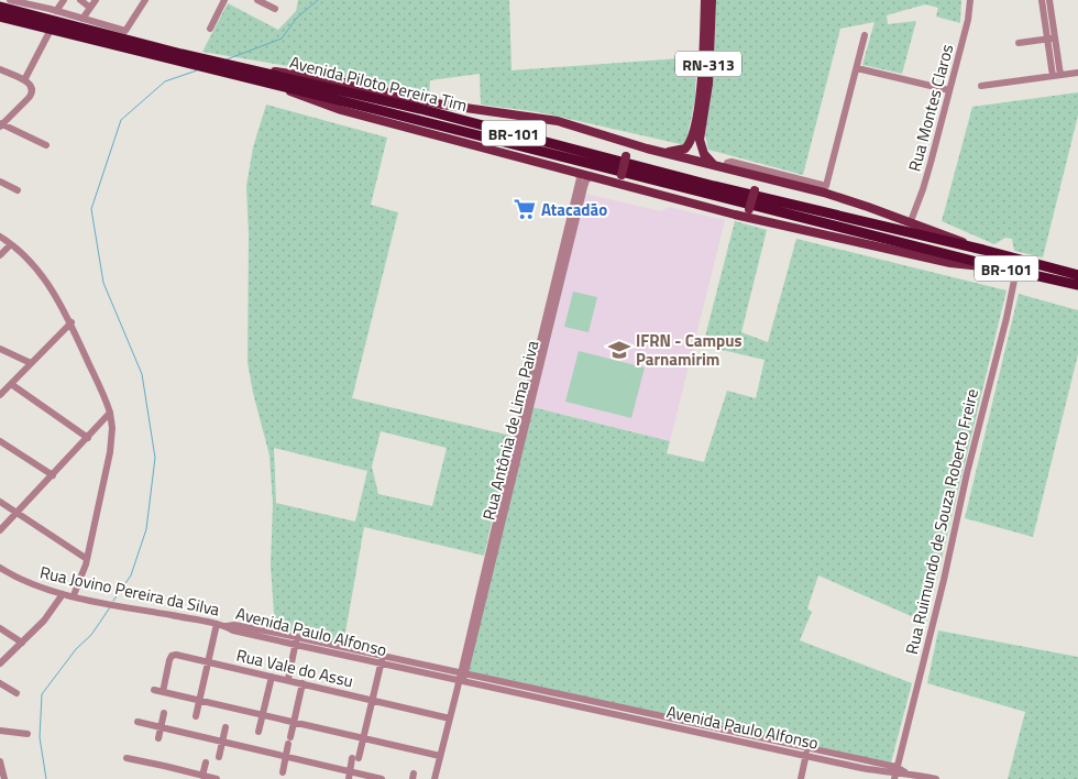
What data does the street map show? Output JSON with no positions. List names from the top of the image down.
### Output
{
  "streets": {
    "highway": ["Avenida Piloto Pereira Tim", "BR-101"],
    "main road": ["RN-313"],
    "street": [
      "Rua Montes Claros",
      "Rua Antônia de Lima Paiva",
      "Rua Ruimundo de Souza Roberto Freire",
      "Rua Jovino Pereira da Silva",
      "Avenida Paulo Alfonso",
      "Rua Vale do Assu"
    ]
  },
  "crossings": [
    ["Avenida Piloto Pereira Tim", "BR-101"],
    ["BR-101", "Rua Ruimundo de Souza Roberto Freire"],
    ["Rua Antônia de Lima Paiva", "Avenida Paulo Alfonso"],
    ["Rua Antônia de Lima Paiva", "Rua Vale do Assu"],
    ["Rua Ruimundo de Souza Roberto Freire", "Avenida Paulo Alfonso"],
    ["Rua Jovino Pereira da Silva", "Avenida Paulo Alfonso"]
  ],
  "places": {
    "supermarket": ["Atacadão"],
    "school or university": ["IFRN - Campus Parnamirim"]
  }
}
